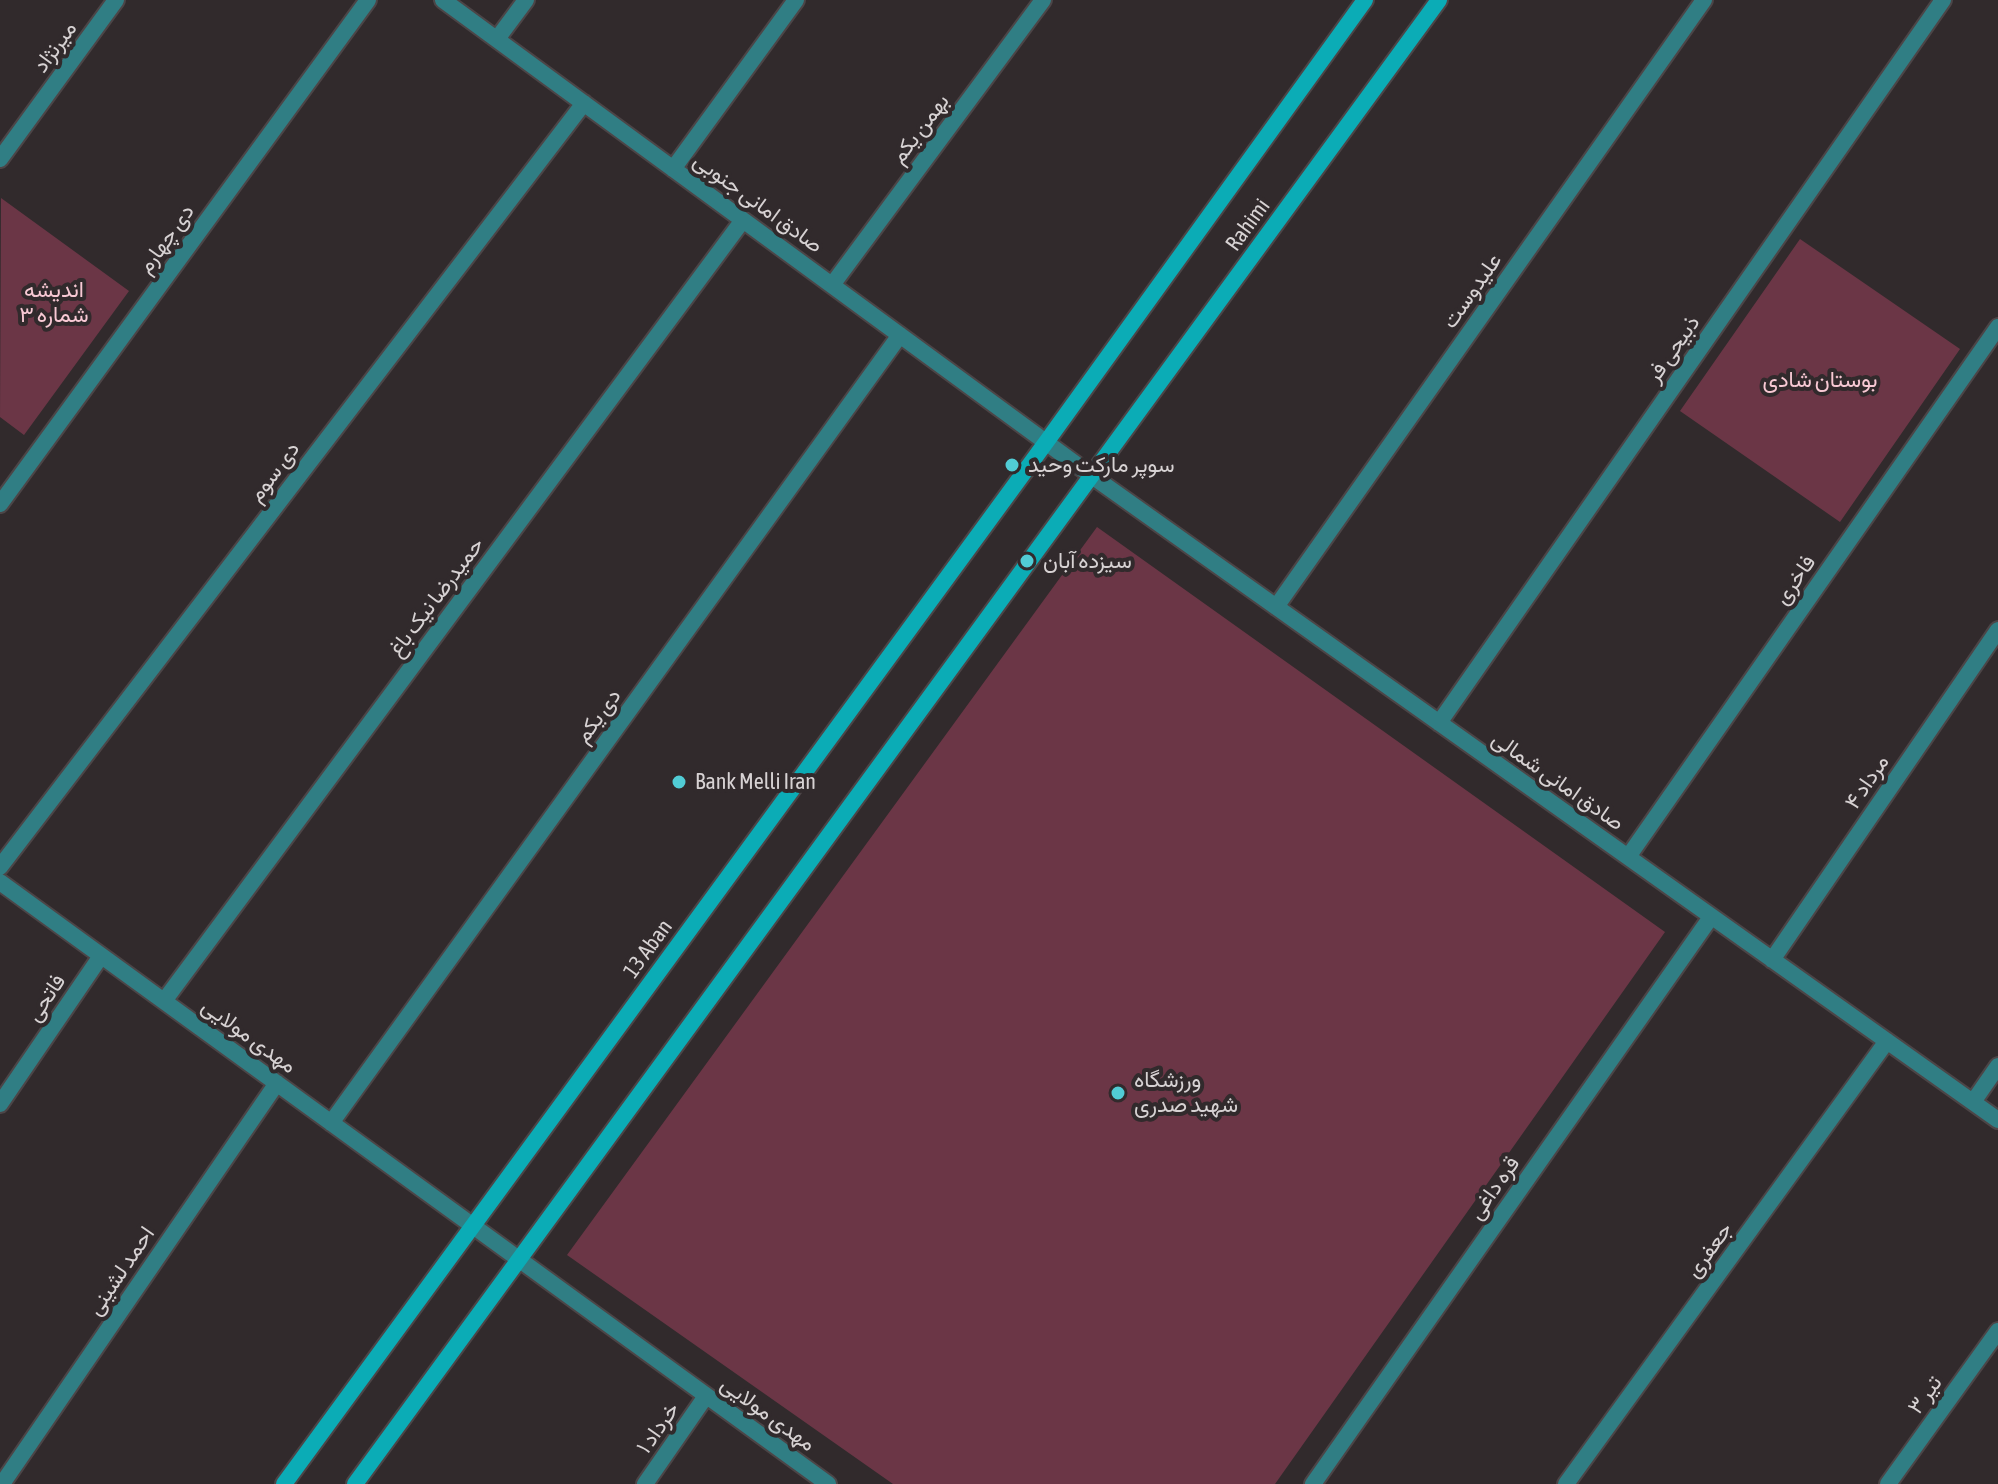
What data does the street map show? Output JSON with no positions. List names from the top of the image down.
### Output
{
  "streets": {
    "main road": ["Rahimi", "13 Aban"],
    "street": [
      "میرنژاد",
      "بهمن یکم",
      "صادق امانی جنوبی",
      "دی چهارم",
      "علیدوست",
      "ذبیحی فر",
      "دی سوم",
      "فاخری",
      "حمیدرضا نیک باغ",
      "دی یکم",
      "صادق امانی شمالی",
      "مرداد ۴",
      "فاتحی",
      "مهدی مولایی",
      "قره داغی",
      "جعفری",
      "احمد لشینی",
      "تیر ۳",
      "خرداد ۱"
    ]
  },
  "crossings": [
    ["بهمن یکم", "صادق امانی جنوبی"],
    ["صادق امانی جنوبی", "Rahimi"],
    ["صادق امانی جنوبی", "دی سوم"],
    ["صادق امانی جنوبی", "حمیدرضا نیک باغ"],
    ["صادق امانی جنوبی", "دی یکم"],
    ["صادق امانی جنوبی", "صادق امانی شمالی"],
    ["صادق امانی جنوبی", "13 Aban"],
    ["Rahimi", "صادق امانی شمالی"],
    ["Rahimi", "13 Aban"],
    ["علیدوست", "صادق امانی شمالی"],
    ["ذبیحی فر", "صادق امانی شمالی"],
    ["فاخری", "صادق امانی شمالی"],
    ["حمیدرضا نیک باغ", "مهدی مولایی"],
    ["دی یکم", "مهدی مولایی"],
    ["صادق امانی شمالی", "مرداد ۴"],
    ["صادق امانی شمالی", "قره داغی"],
    ["صادق امانی شمالی", "جعفری"],
    ["13 Aban", "مهدی مولایی"],
    ["فاتحی", "مهدی مولایی"],
    ["مهدی مولایی", "احمد لشینی"],
    ["مهدی مولایی", "خرداد ۱"]
  ],
  "parks": ["اندیشه شماره ۳", "بوستان شادی"],
  "places": [
    "سوپر مارکت وحید",
    "سیزده آبان",
    "Bank Melli Iran",
    "ورزشگاه شهید صدری"
  ]
}
